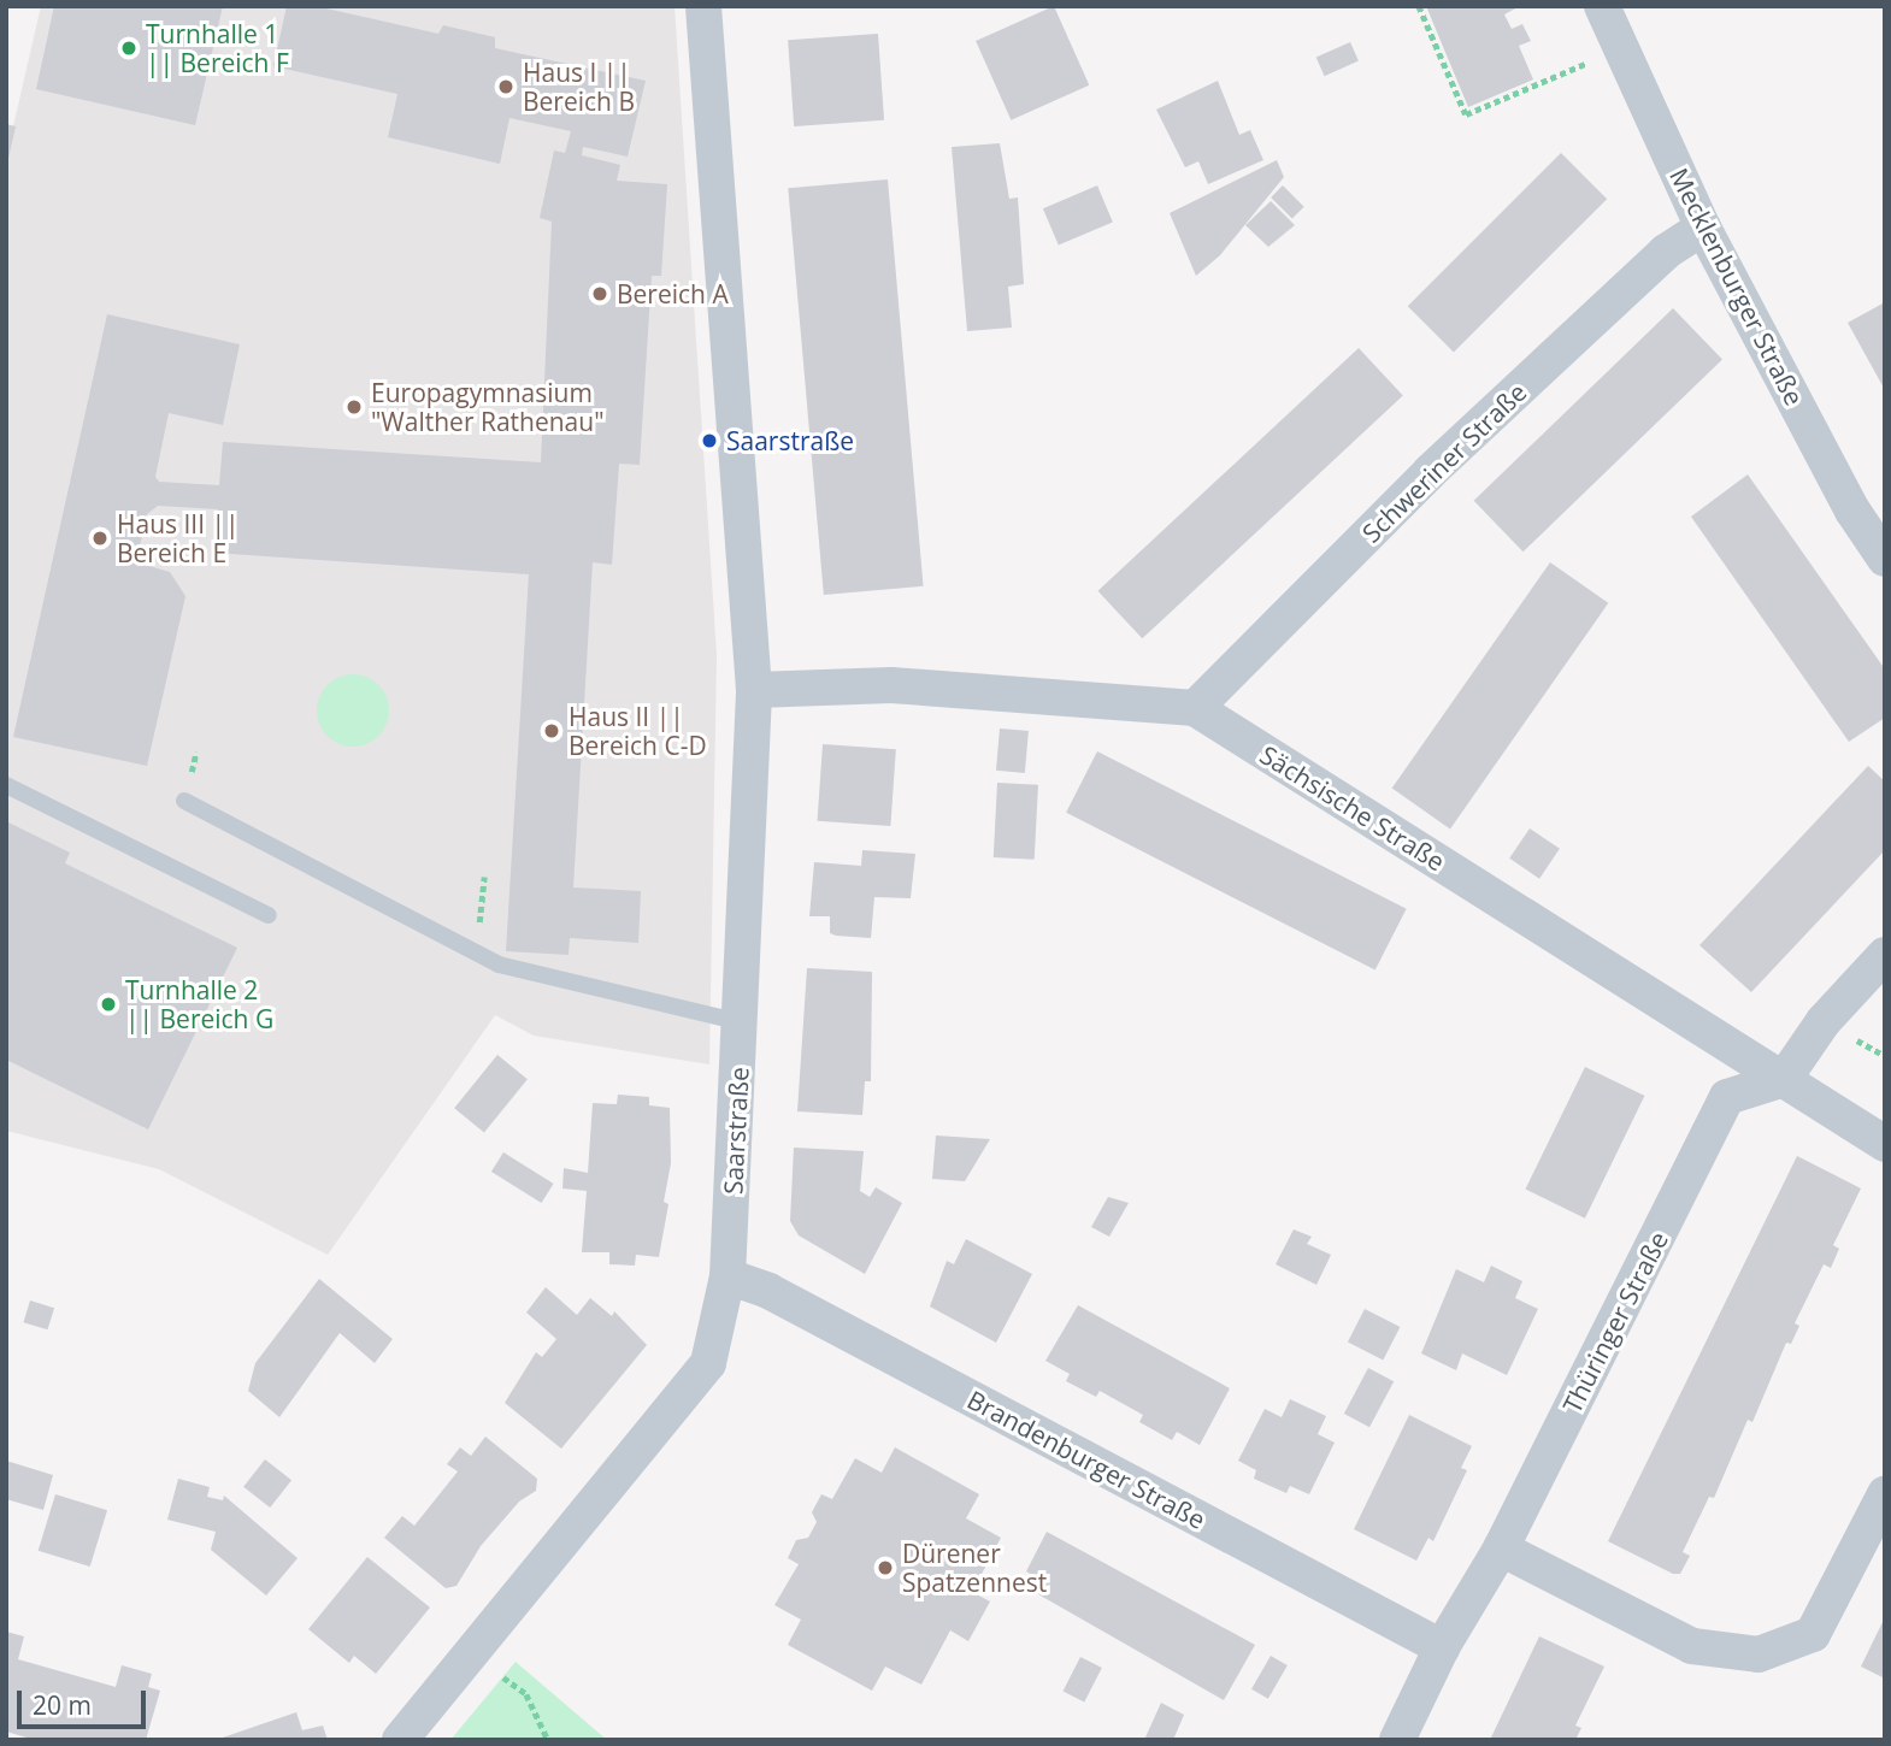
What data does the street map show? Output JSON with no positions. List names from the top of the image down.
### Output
{
  "streets": {
    "street": [
      "Mecklenburger Straße",
      "Schweriner Straße",
      "Sächsische Straße",
      "Saarstraße",
      "Thüringer Straße",
      "Brandenburger Straße"
    ]
  },
  "crossings": [
    ["Mecklenburger Straße", "Schweriner Straße"],
    ["Schweriner Straße", "Sächsische Straße"],
    ["Sächsische Straße", "Saarstraße"],
    ["Sächsische Straße", "Thüringer Straße"],
    ["Saarstraße", "Brandenburger Straße"],
    ["Thüringer Straße", "Brandenburger Straße"]
  ],
  "places": [
    "Turnhalle 1 || Bereich F",
    "Haus I || Bereich B",
    "Bereich A",
    "Europagymnasium \"Walther Rathenau\"",
    "Saarstraße",
    "Haus III || Bereich E",
    "Haus II || Bereich C-D",
    "Turnhalle 2 || Bereich G",
    "Dürener Spatzennest"
  ],
  "scale_bar": "20 m"
}
